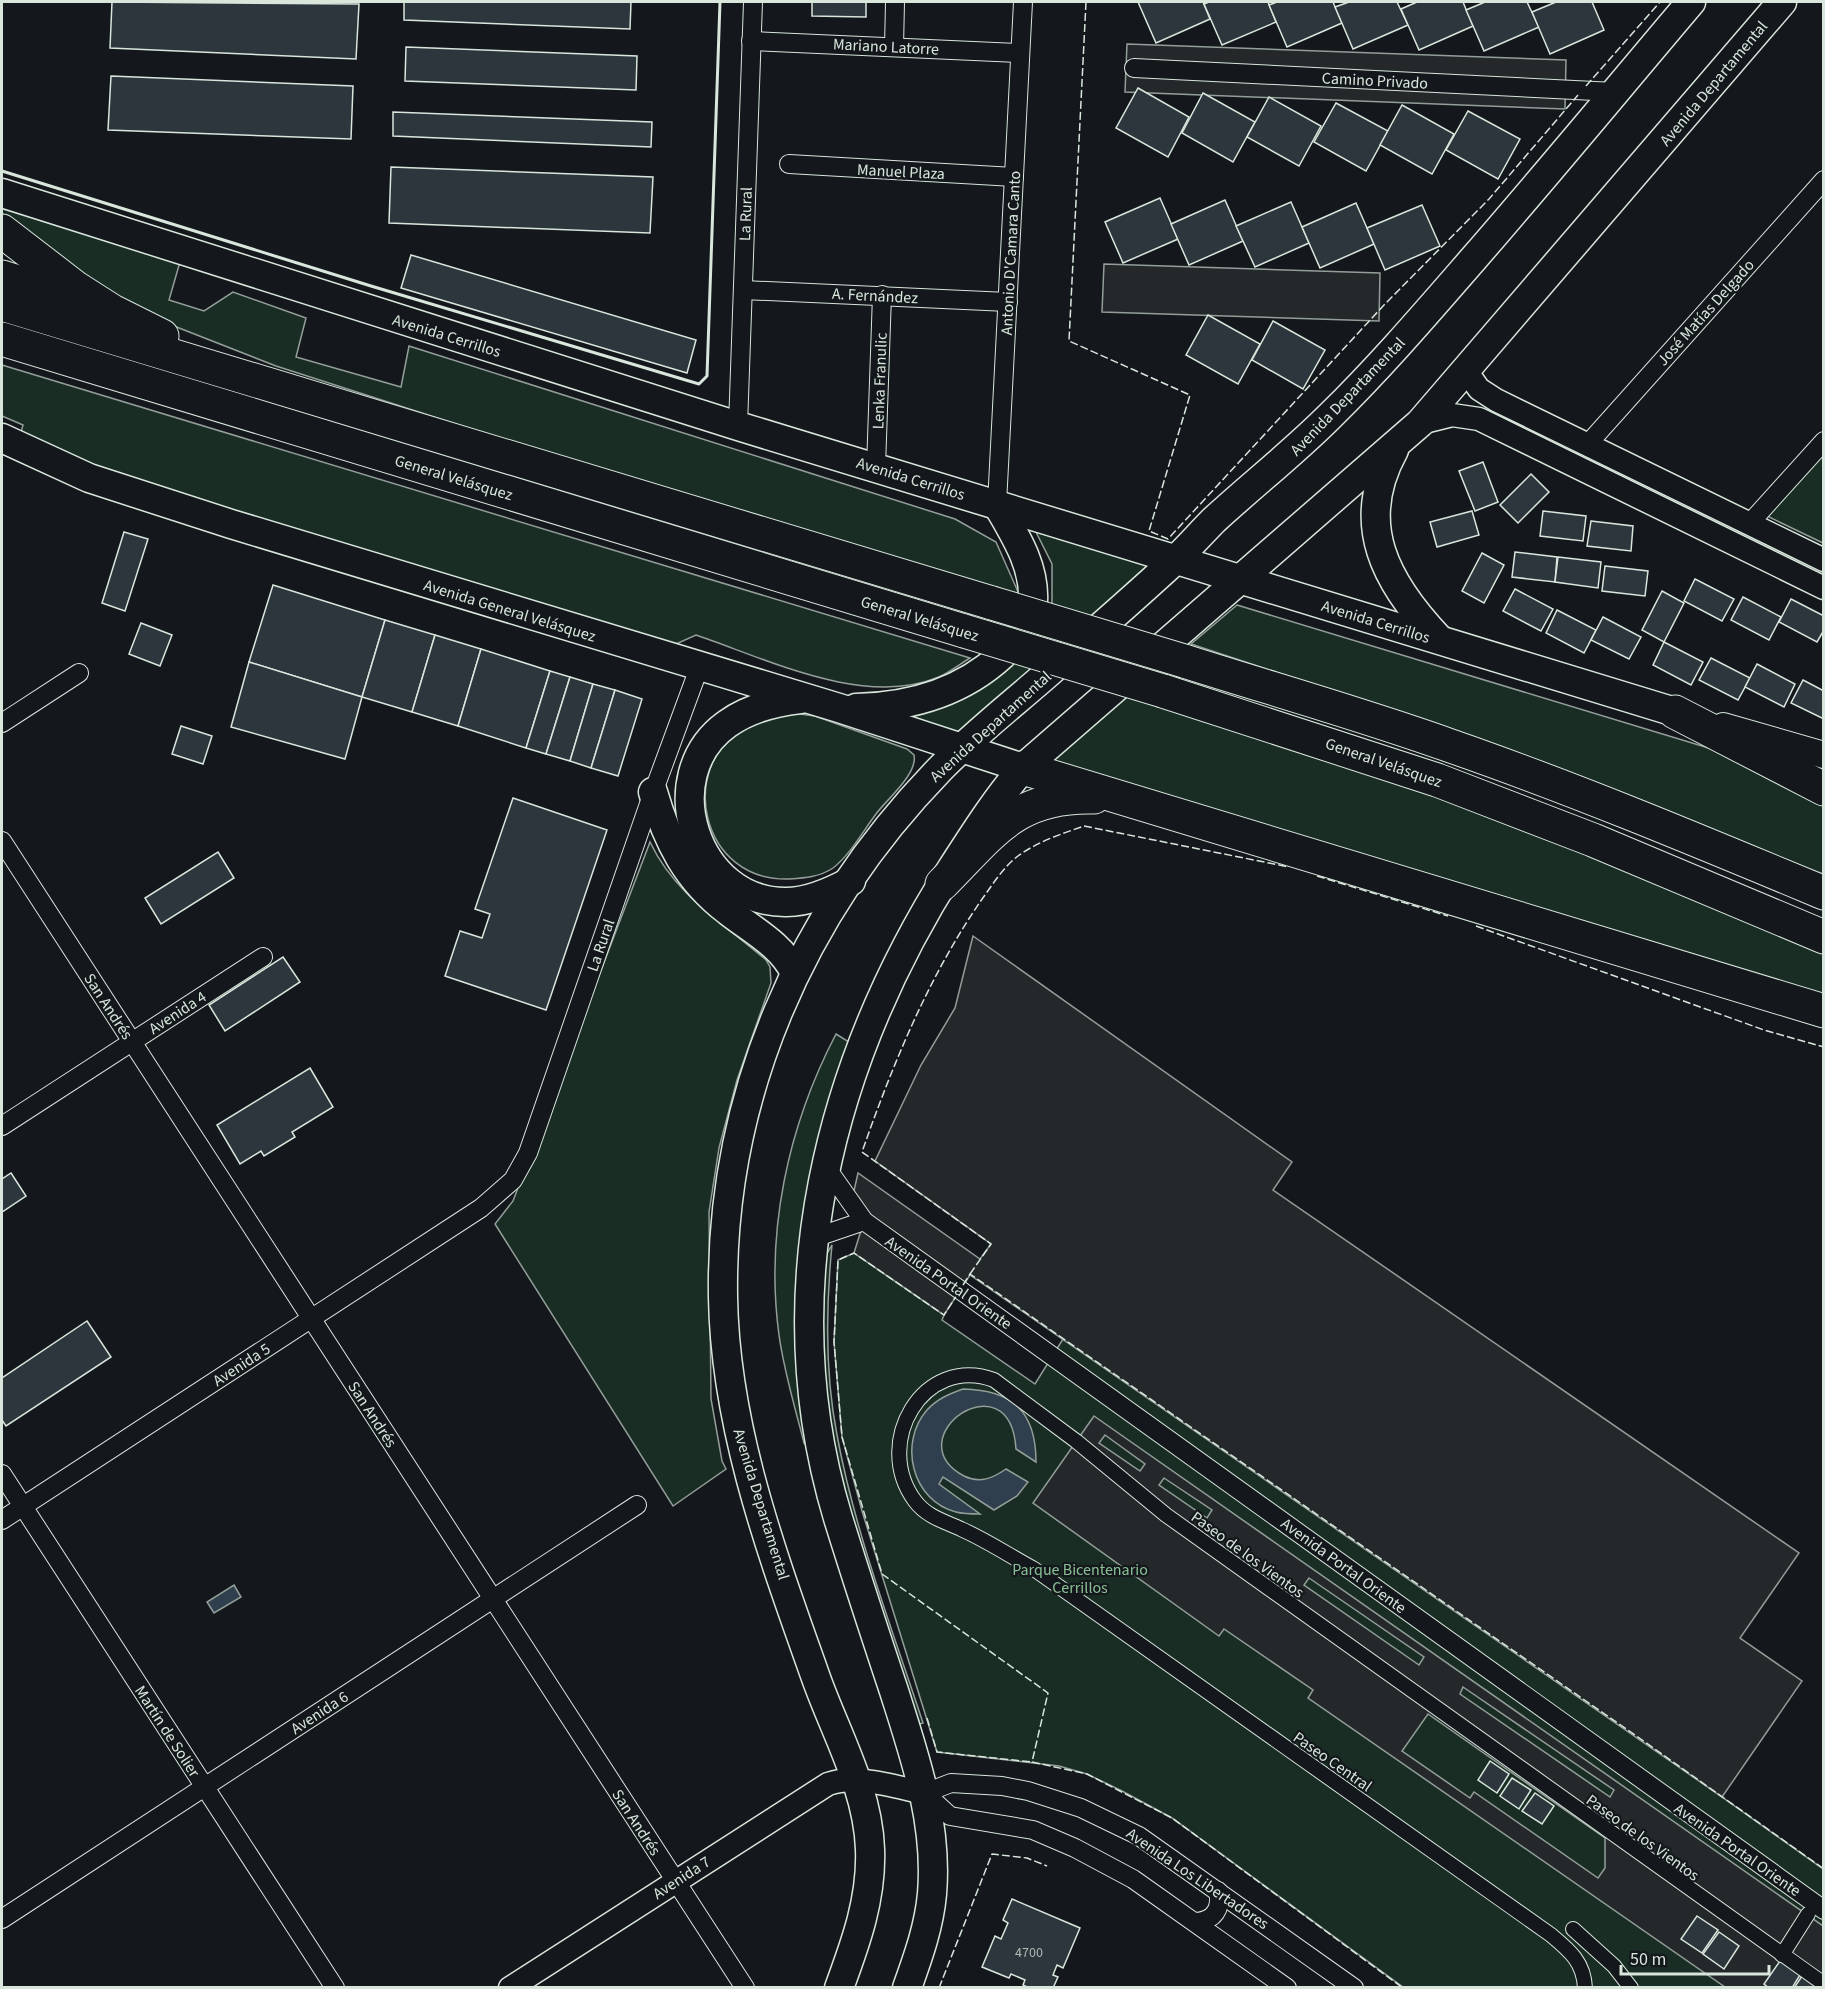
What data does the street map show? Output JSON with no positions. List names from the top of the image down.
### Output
{
  "streets": {
    "highway": ["General Velásquez"],
    "main road": ["Avenida Departamental", "Avenida Cerrillos", "Avenida General Velásquez"],
    "street": [
      "Mariano Latorre",
      "Camino Privado",
      "Manuel Plaza",
      "La Rural",
      "Antonio D'Camara Canto",
      "A. Fernández",
      "José Matías Delgado",
      "Lenka Franulic",
      "San Andrés",
      "Avenida 4",
      "Avenida Portal Oriente",
      "Avenida 5",
      "Paseo de los Vientos",
      "Avenida 6",
      "Martín de Solier",
      "Paseo Central",
      "Avenida 7",
      "Avenida Los Libertadores"
    ]
  },
  "crossings": [
    ["Mariano Latorre", "La Rural"],
    ["Mariano Latorre", "Antonio D'Camara Canto"],
    ["Camino Privado", "Avenida Departamental"],
    ["Avenida Departamental", "Avenida Cerrillos"],
    ["Avenida Departamental", "Avenida General Velásquez"],
    ["Avenida Departamental", "Avenida Portal Oriente"],
    ["Avenida Departamental", "Avenida 7"],
    ["Avenida Departamental", "Avenida Los Libertadores"],
    ["Manuel Plaza", "Antonio D'Camara Canto"],
    ["La Rural", "A. Fernández"],
    ["La Rural", "Avenida Cerrillos"],
    ["La Rural", "Avenida General Velásquez"],
    ["La Rural", "Avenida 5"],
    ["Antonio D'Camara Canto", "A. Fernández"],
    ["Antonio D'Camara Canto", "Avenida Cerrillos"],
    ["A. Fernández", "Lenka Franulic"],
    ["Avenida Cerrillos", "Lenka Franulic"],
    ["San Andrés", "Avenida 4"],
    ["San Andrés", "Avenida 5"],
    ["San Andrés", "Avenida 6"],
    ["San Andrés", "Avenida 7"],
    ["Avenida 5", "Martín de Solier"],
    ["Paseo de los Vientos", "Paseo Central"],
    ["Avenida 6", "Martín de Solier"]
  ],
  "parks": ["Parque Bicentenario Cerrillos"],
  "house_numbers": ["4700"],
  "scale_bar": "50 m"
}
